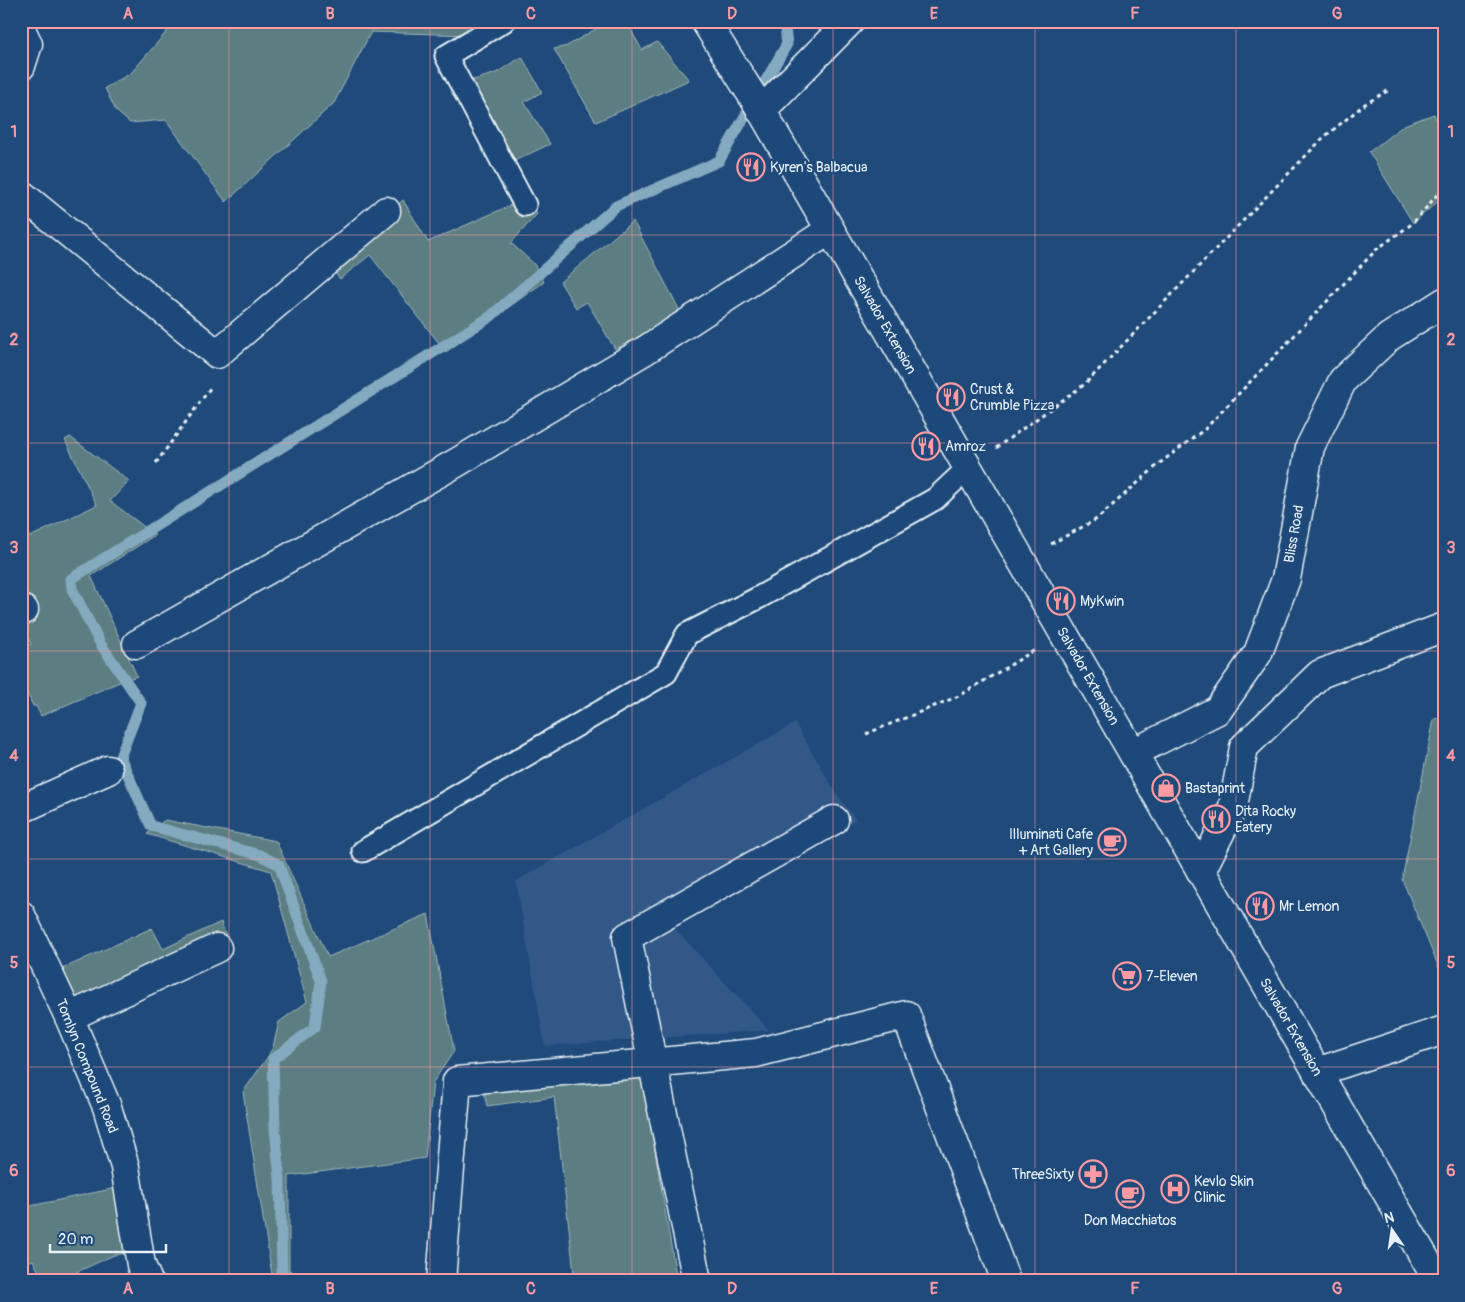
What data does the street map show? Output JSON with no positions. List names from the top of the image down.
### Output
{
  "streets": {
    "street": ["Salvador Extension", "Bliss Road", "Tomlyn Compound Road"]
  },
  "crossings": [
    ["Salvador Extension", "Bliss Road"]
  ],
  "places": {
    "restaurant": [
      "Kyren's Balbacua",
      "Crust & Crumble Pizza",
      "Amroz",
      "MyKwin",
      "Dita Rocky Eatery",
      "Mr Lemon"
    ],
    "shop": ["Bastaprint"],
    "cafe": ["Illuminati Cafe + Art Gallery", "Don Macchiatos"],
    "supermarket": ["7-Eleven"],
    "pharmacy": ["ThreeSixty"],
    "hospital": ["Kevlo Skin Clinic"]
  },
  "scale_bar": "20 m",
  "north": "top",
  "grid": {
    "columns": [
      "A",
      "B",
      "C",
      "D",
      "E",
      "F",
      "G"
    ],
    "rows": [
      "1",
      "2",
      "3",
      "4",
      "5",
      "6"
    ]
  }
}
